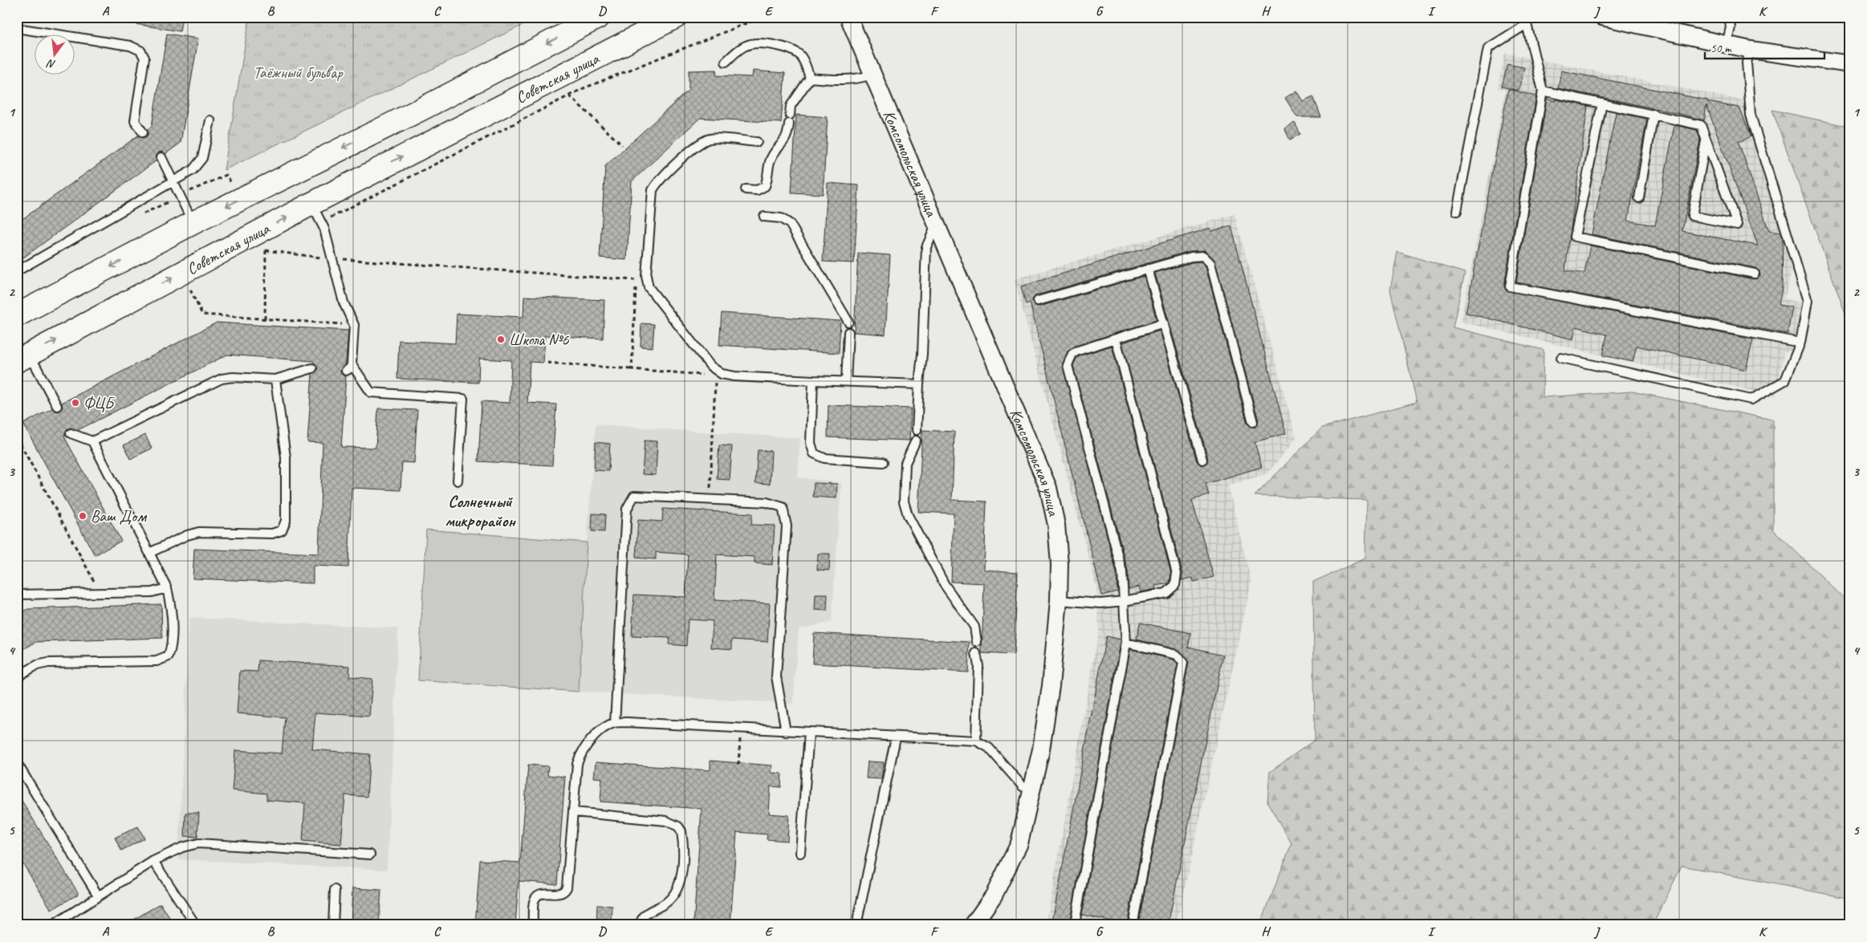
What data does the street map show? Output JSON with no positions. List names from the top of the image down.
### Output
{
  "streets": {
    "street": ["Советская улица", "Комсомольская улица"]
  },
  "districts": ["Солнечный микрорайон"],
  "parks": ["Таёжный бульвар"],
  "places": ["Школа №6", "ФЦБ", "Ваш Дом"],
  "scale_bar": "50 m",
  "north": "bottom",
  "grid": {
    "columns": [
      "A",
      "B",
      "C",
      "D",
      "E",
      "F",
      "G",
      "H",
      "I",
      "J",
      "K"
    ],
    "rows": [
      "1",
      "2",
      "3",
      "4",
      "5"
    ]
  }
}
